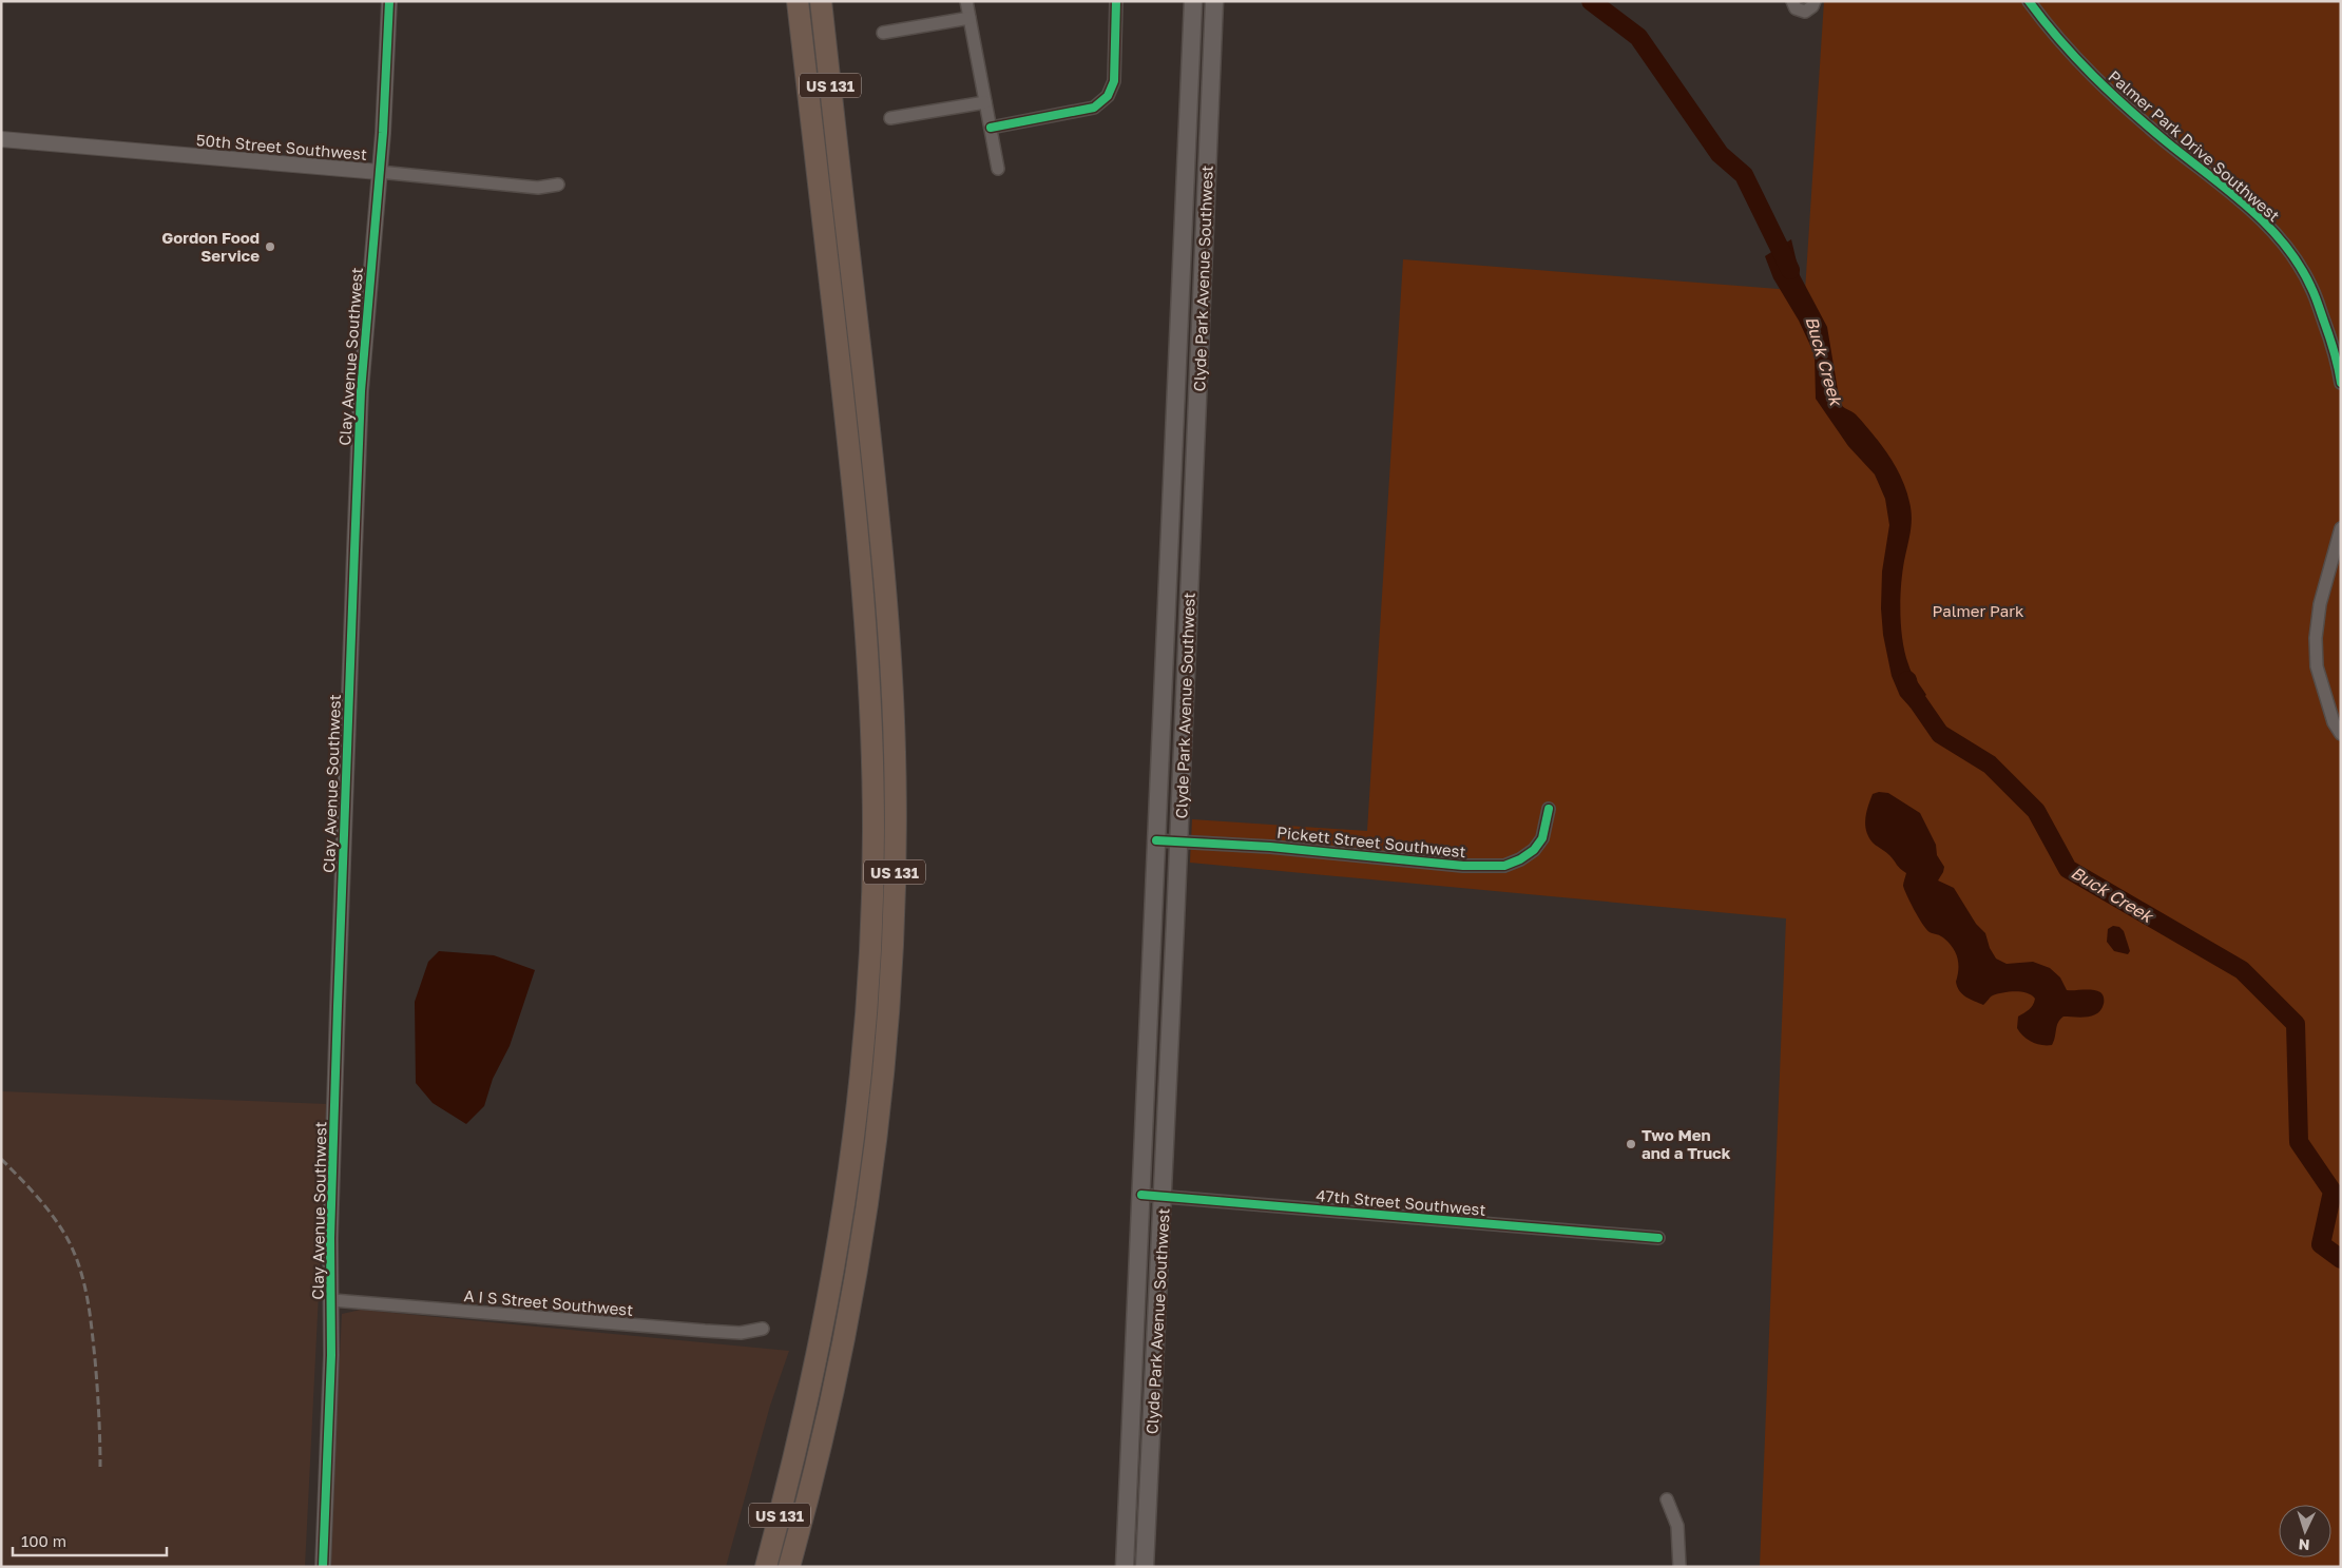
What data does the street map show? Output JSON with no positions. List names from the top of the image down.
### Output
{
  "streets": {
    "highway": ["US 131"],
    "main road": ["Clyde Park Avenue Southwest"],
    "street": [
      "Palmer Park Drive Southwest",
      "50th Street Southwest",
      "Clay Avenue Southwest",
      "Pickett Street Southwest",
      "47th Street Southwest",
      "A I S Street Southwest"
    ]
  },
  "crossings": [
    ["50th Street Southwest", "Clay Avenue Southwest"],
    ["Clyde Park Avenue Southwest", "Pickett Street Southwest"],
    ["Clyde Park Avenue Southwest", "47th Street Southwest"],
    ["Clay Avenue Southwest", "A I S Street Southwest"]
  ],
  "water": ["Buck Creek"],
  "parks": ["Palmer Park"],
  "places": ["Gordon Food Service", "Two Men and a Truck"],
  "scale_bar": "100 m",
  "north": "bottom"
}
